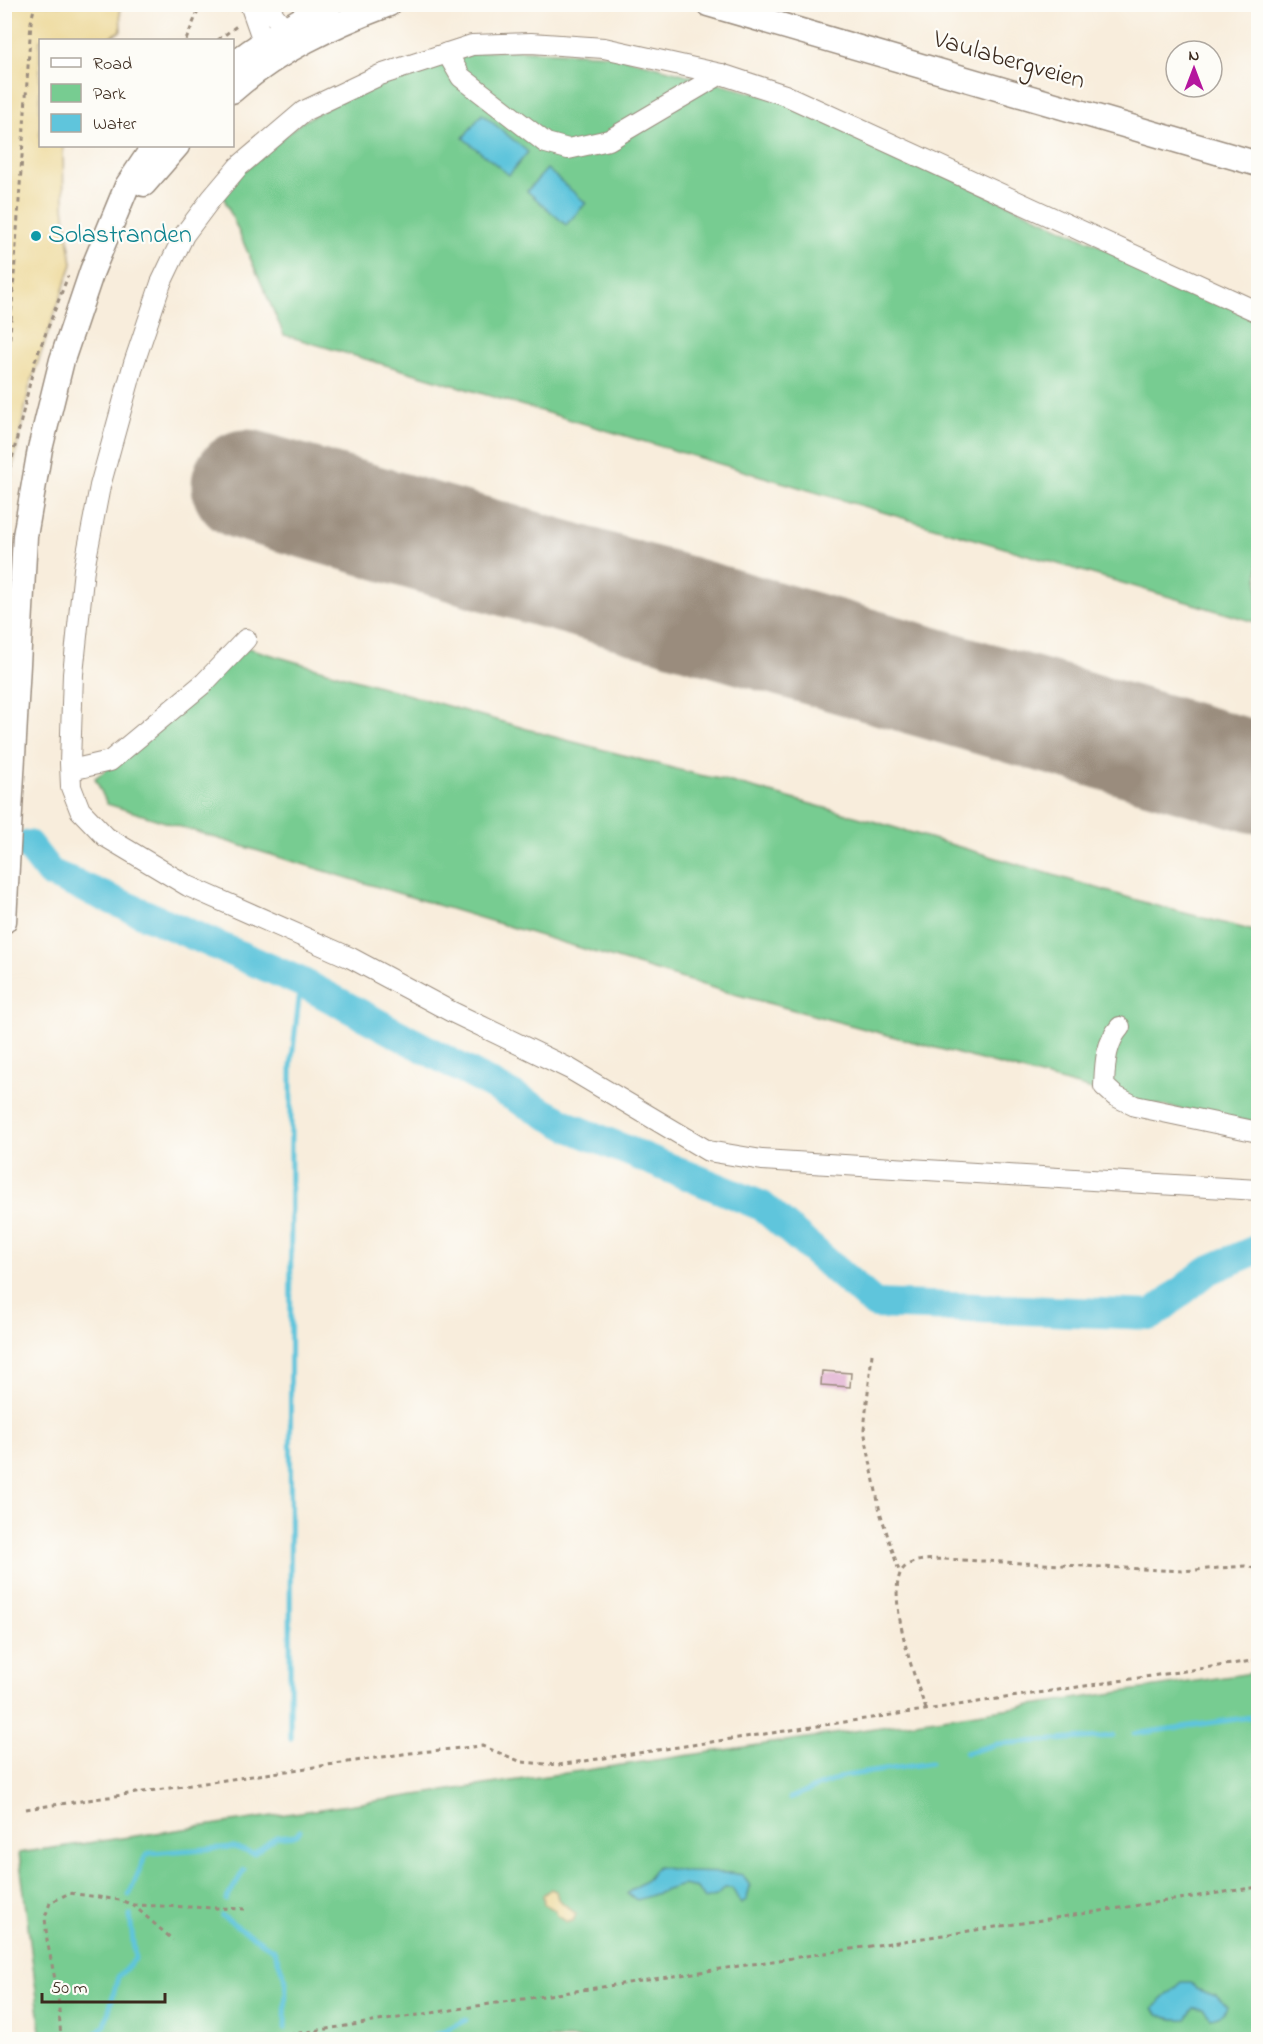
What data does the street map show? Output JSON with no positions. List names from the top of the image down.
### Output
{
  "streets": {
    "main road": ["Vaulabergveien"]
  },
  "places": ["Solastranden"],
  "legend": ["Road", "Park", "Water"],
  "scale_bar": "50 m",
  "north": "top"
}
